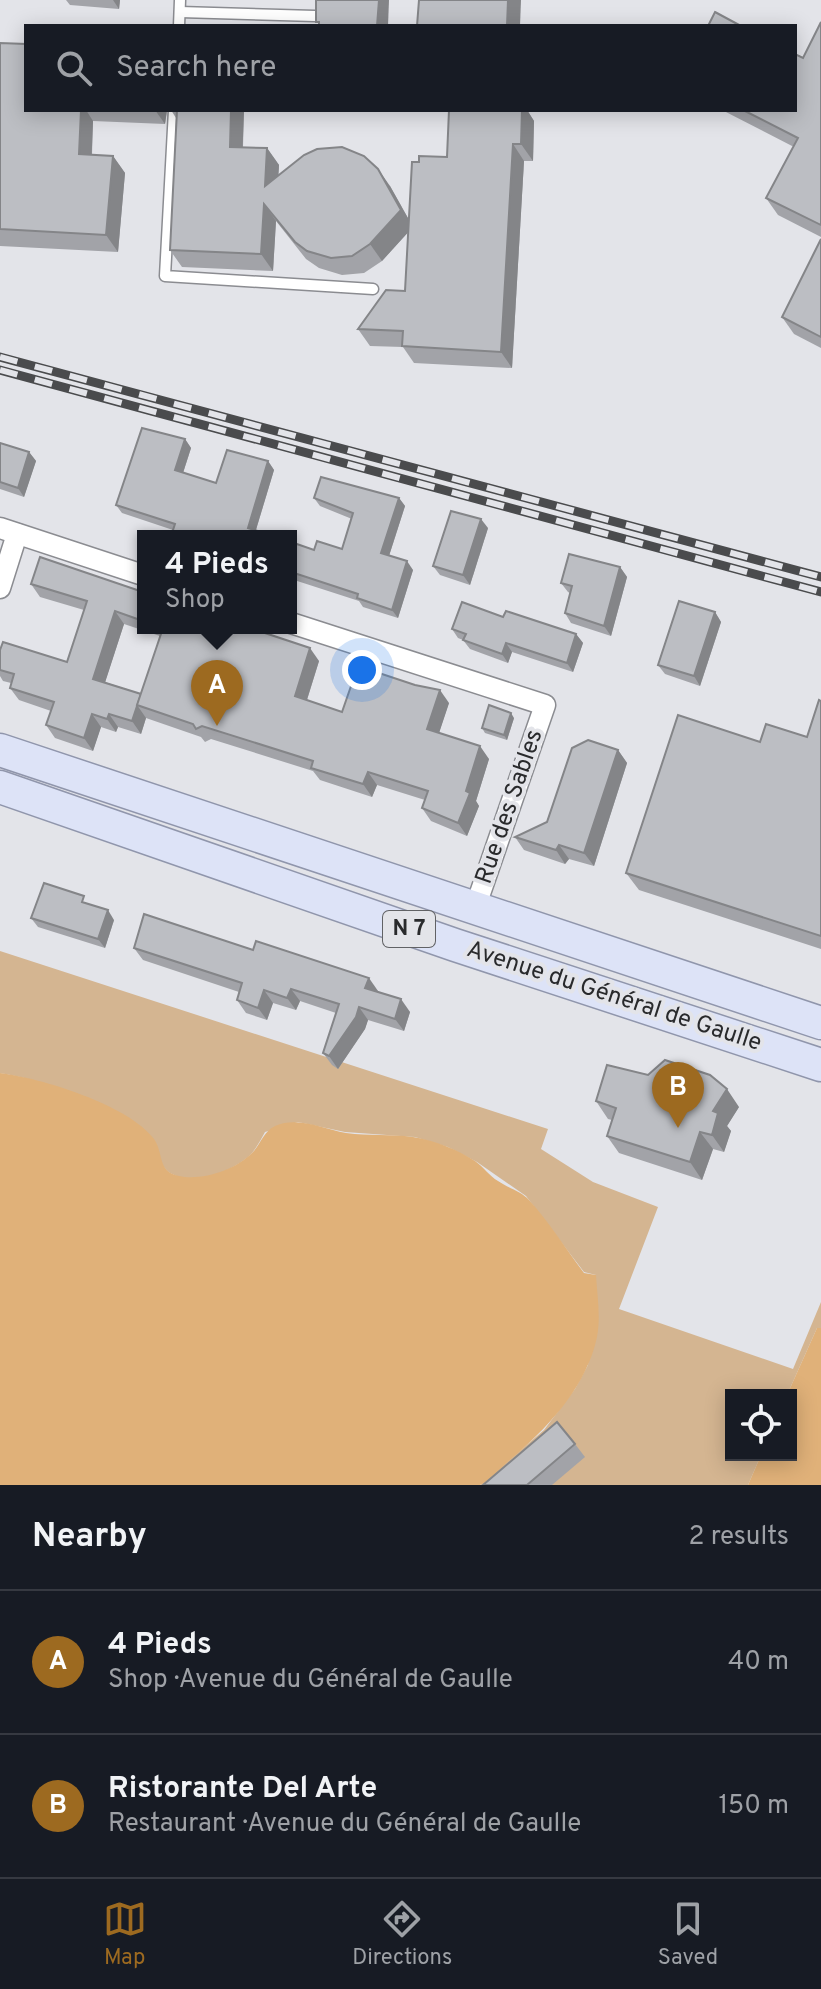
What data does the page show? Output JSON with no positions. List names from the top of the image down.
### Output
{
  "streets": {
    "main road": ["N 7", "Avenue du Général de Gaulle"],
    "street": ["Rue des Sables"]
  },
  "crossings": [
    ["Rue des Sables", "Avenue du Général de Gaulle"]
  ],
  "page": {
    "search": "Search here",
    "popup": ["4 Pieds", "Shop"],
    "pins": ["A", "B"],
    "heading": ["Nearby", "2 results"],
    "list": [
      {
        "mark": "A",
        "name": "4 Pieds",
        "note": "Shop · Avenue du Général de Gaulle",
        "value": "40 m"
      },
      {
        "mark": "B",
        "name": "Ristorante Del Arte",
        "note": "Restaurant · Avenue du Général de Gaulle",
        "value": "150 m"
      }
    ],
    "nav": ["Map", "Directions", "Saved"]
  }
}
